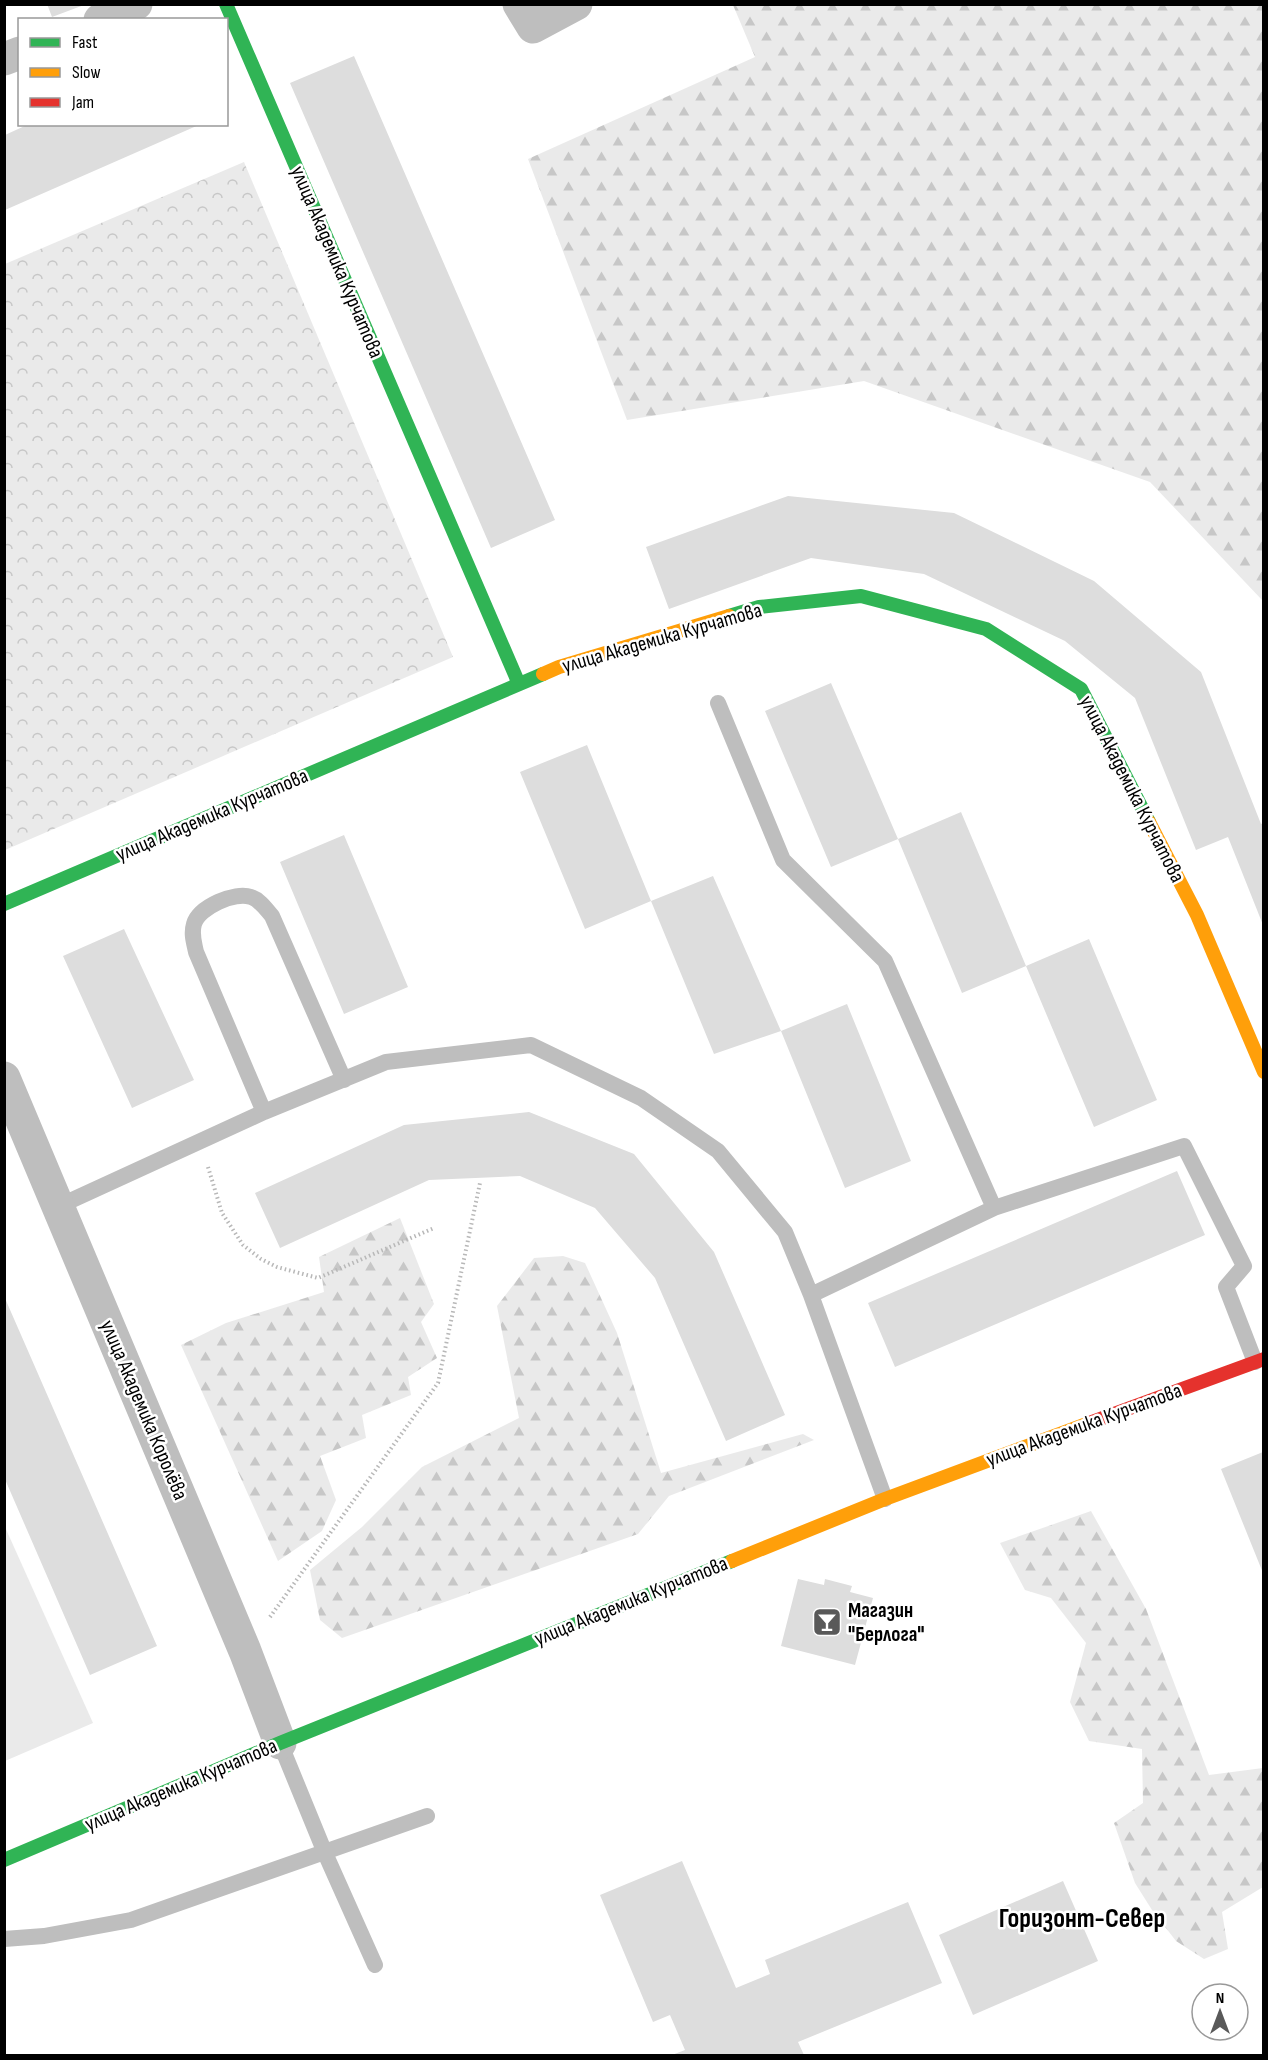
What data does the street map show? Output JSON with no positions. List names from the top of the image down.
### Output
{
  "streets": {
    "street": ["улица Академика Курчатова", "улица Академика Королёва"]
  },
  "crossings": [
    ["улица Академика Курчатова", "улица Академика Королёва"]
  ],
  "districts": ["Горизонт-Север"],
  "places": {
    "bar": ["Магазин \"Берлога\""]
  },
  "legend": ["Fast", "Slow", "Jam"],
  "north": "top"
}
